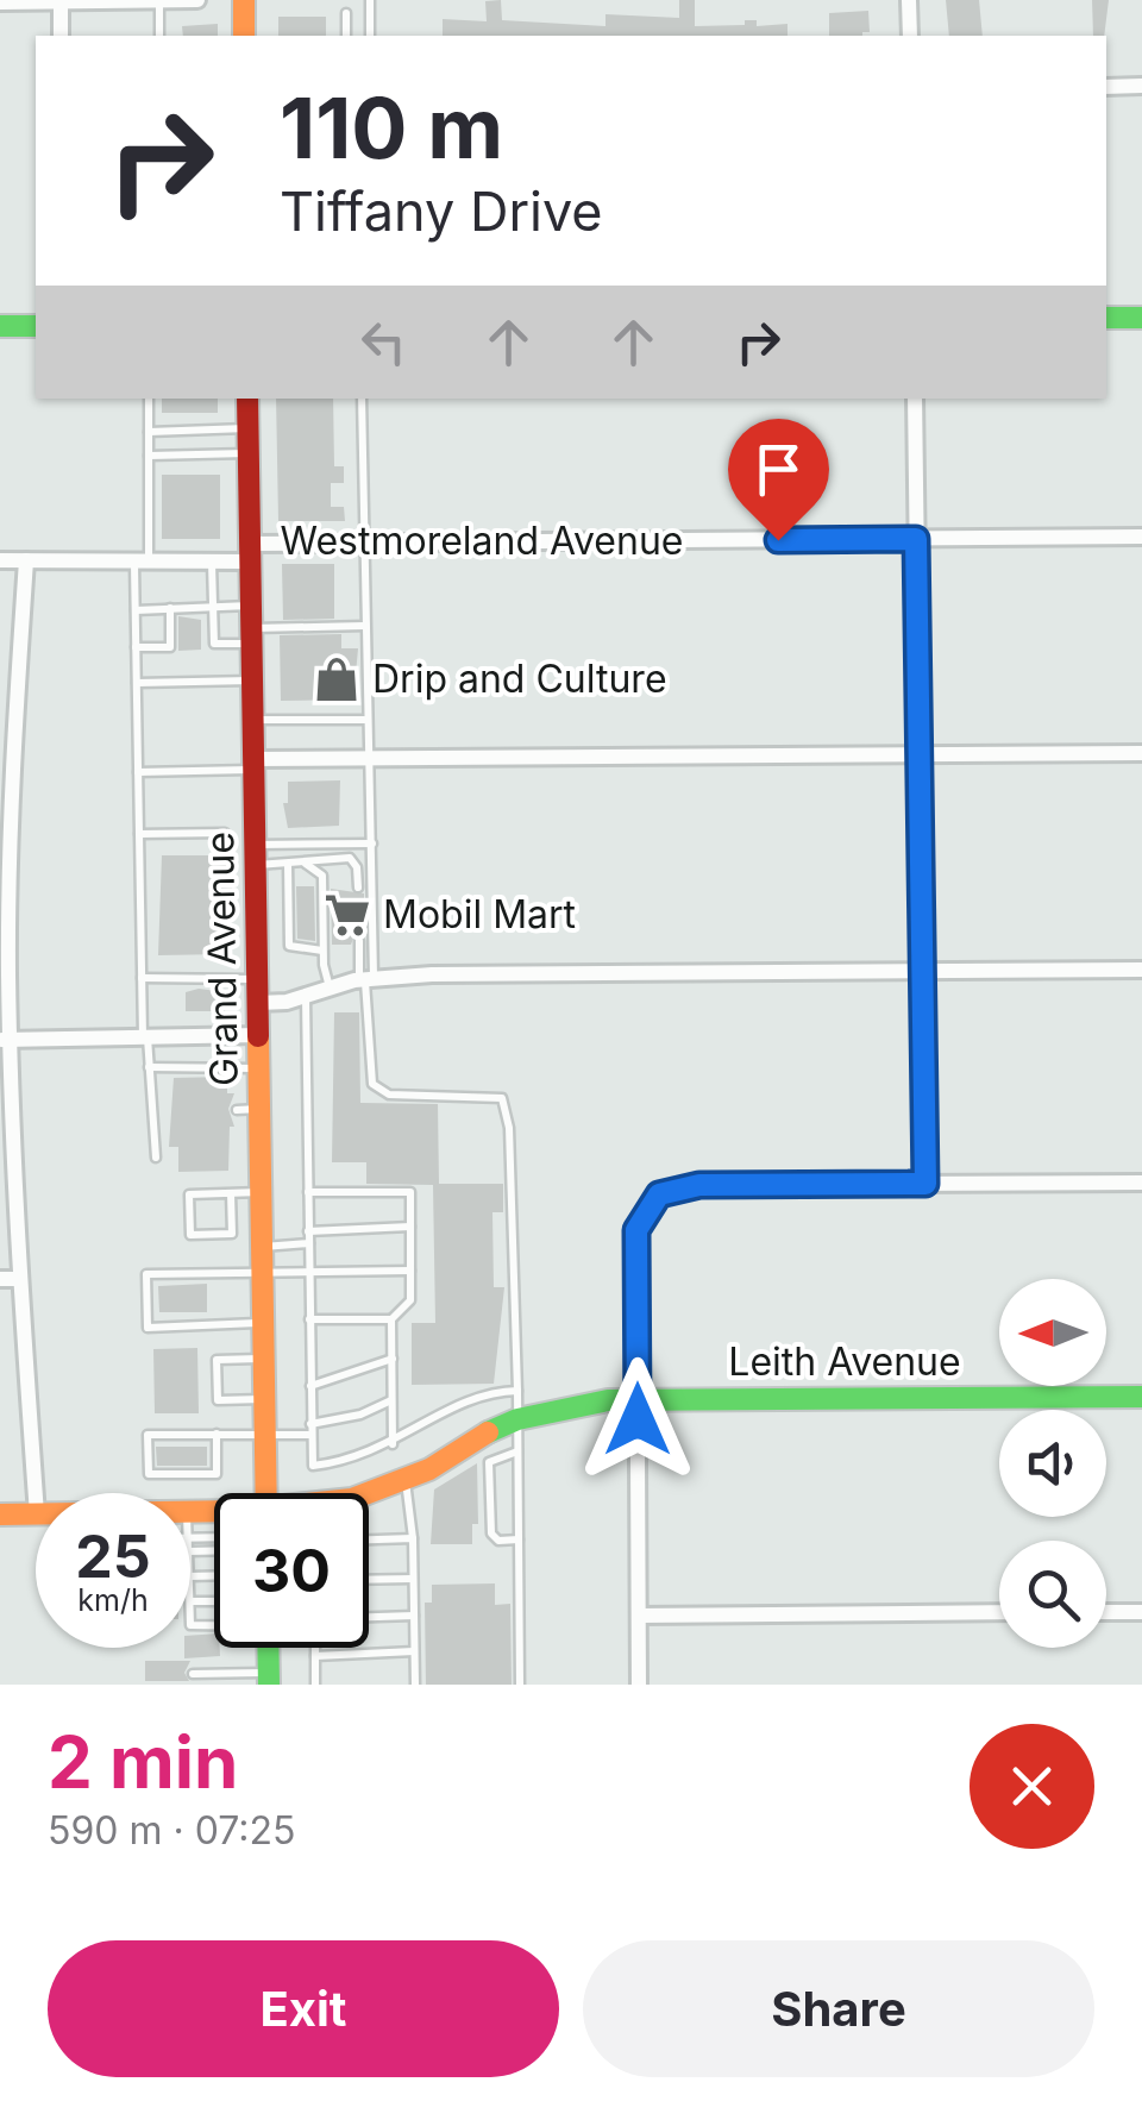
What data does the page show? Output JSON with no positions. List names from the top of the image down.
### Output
{
  "streets": {
    "main road": ["Grand Avenue", "Leith Avenue"],
    "street": ["Westmoreland Avenue"]
  },
  "crossings": [
    ["Westmoreland Avenue", "Grand Avenue"]
  ],
  "places": {
    "shop": ["Drip and Culture"],
    "supermarket": ["Mobil Mart"]
  },
  "north": "left",
  "page": {
    "turn": ["110 m", "Tiffany Drive"],
    "speed": "25 km/h",
    "limit": "30",
    "heading": ["2 min", "590 m · 07:25"],
    "buttons": ["Exit", "Share"]
  }
}
